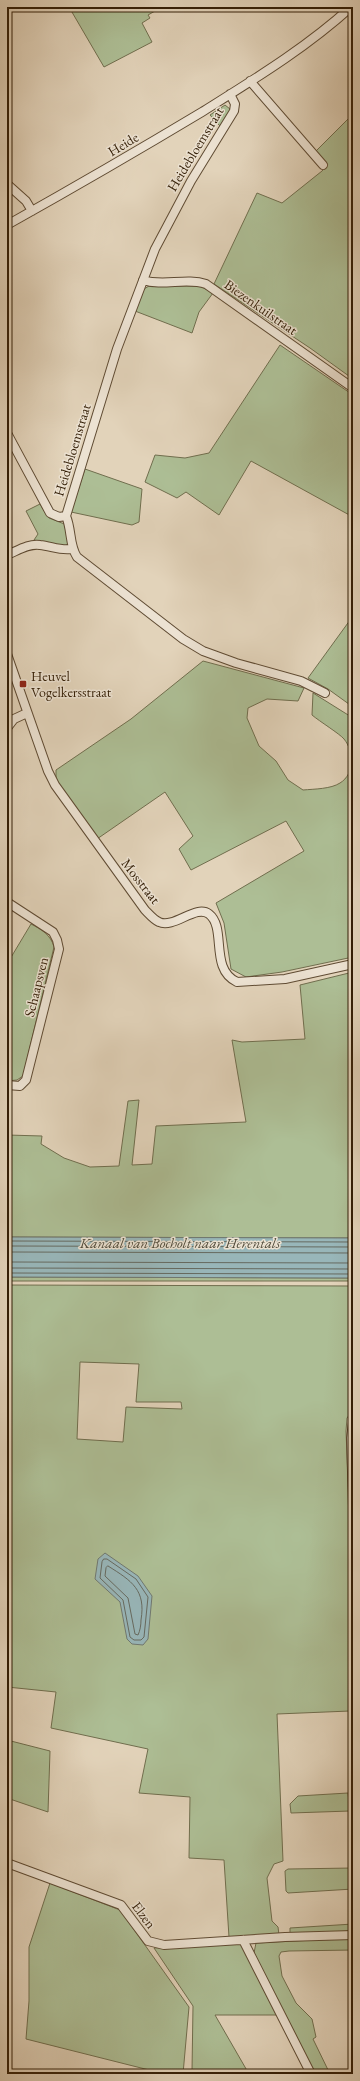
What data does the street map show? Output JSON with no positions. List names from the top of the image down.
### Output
{
  "streets": {
    "street": [
      "Heide",
      "Heidebloemstraat",
      "Biezenkuilstraat",
      "Mosstraat",
      "Schaapsven",
      "Elzen"
    ]
  },
  "crossings": [
    ["Heide", "Heidebloemstraat"],
    ["Heidebloemstraat", "Biezenkuilstraat"]
  ],
  "water": ["Kanaal van Bocholt naar Herentals"],
  "places": {
    "transit": ["Heuvel Vogelkersstraat"]
  }
}
